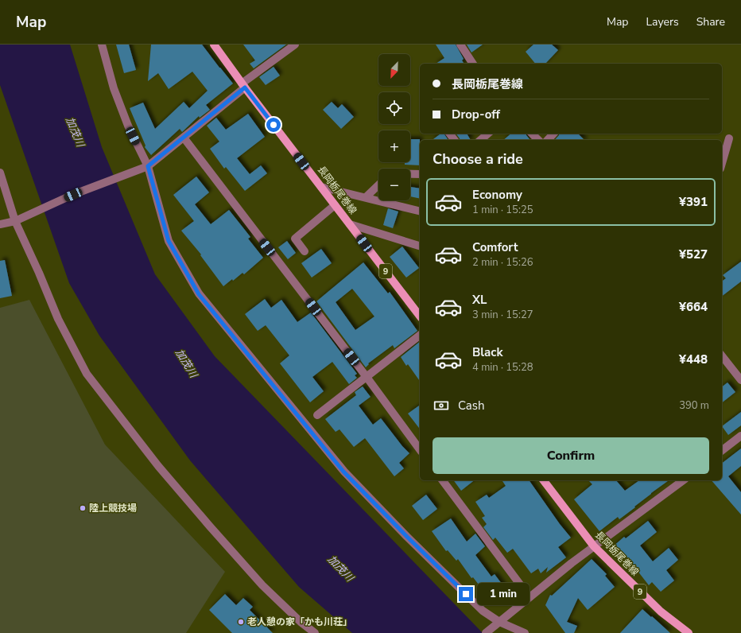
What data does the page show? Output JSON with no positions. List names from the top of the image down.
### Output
{
  "streets": {
    "main road": ["長岡栃尾巻線", "9"]
  },
  "water": ["加茂川"],
  "places": ["陸上競技場", "老人憩の家「かも川荘」"],
  "north": "bottom left",
  "page": {
    "header": "Map",
    "nav": ["Map", "Layers", "Share"],
    "map_buttons": ["+", "−"],
    "banner": ["長岡栃尾巻線", "Drop-off"],
    "heading": "Choose a ride",
    "list": [
      {
        "name": "Economy",
        "note": "1 min · 15:25",
        "value": "¥391"
      },
      {
        "name": "Comfort",
        "note": "2 min · 15:26",
        "value": "¥527"
      },
      {
        "name": "XL",
        "note": "3 min · 15:27",
        "value": "¥664"
      },
      {
        "name": "Black",
        "note": "4 min · 15:28",
        "value": "¥448"
      }
    ],
    "pay": ["Cash", "390 m"],
    "buttons": "Confirm",
    "bubble": "1 min"
  }
}
